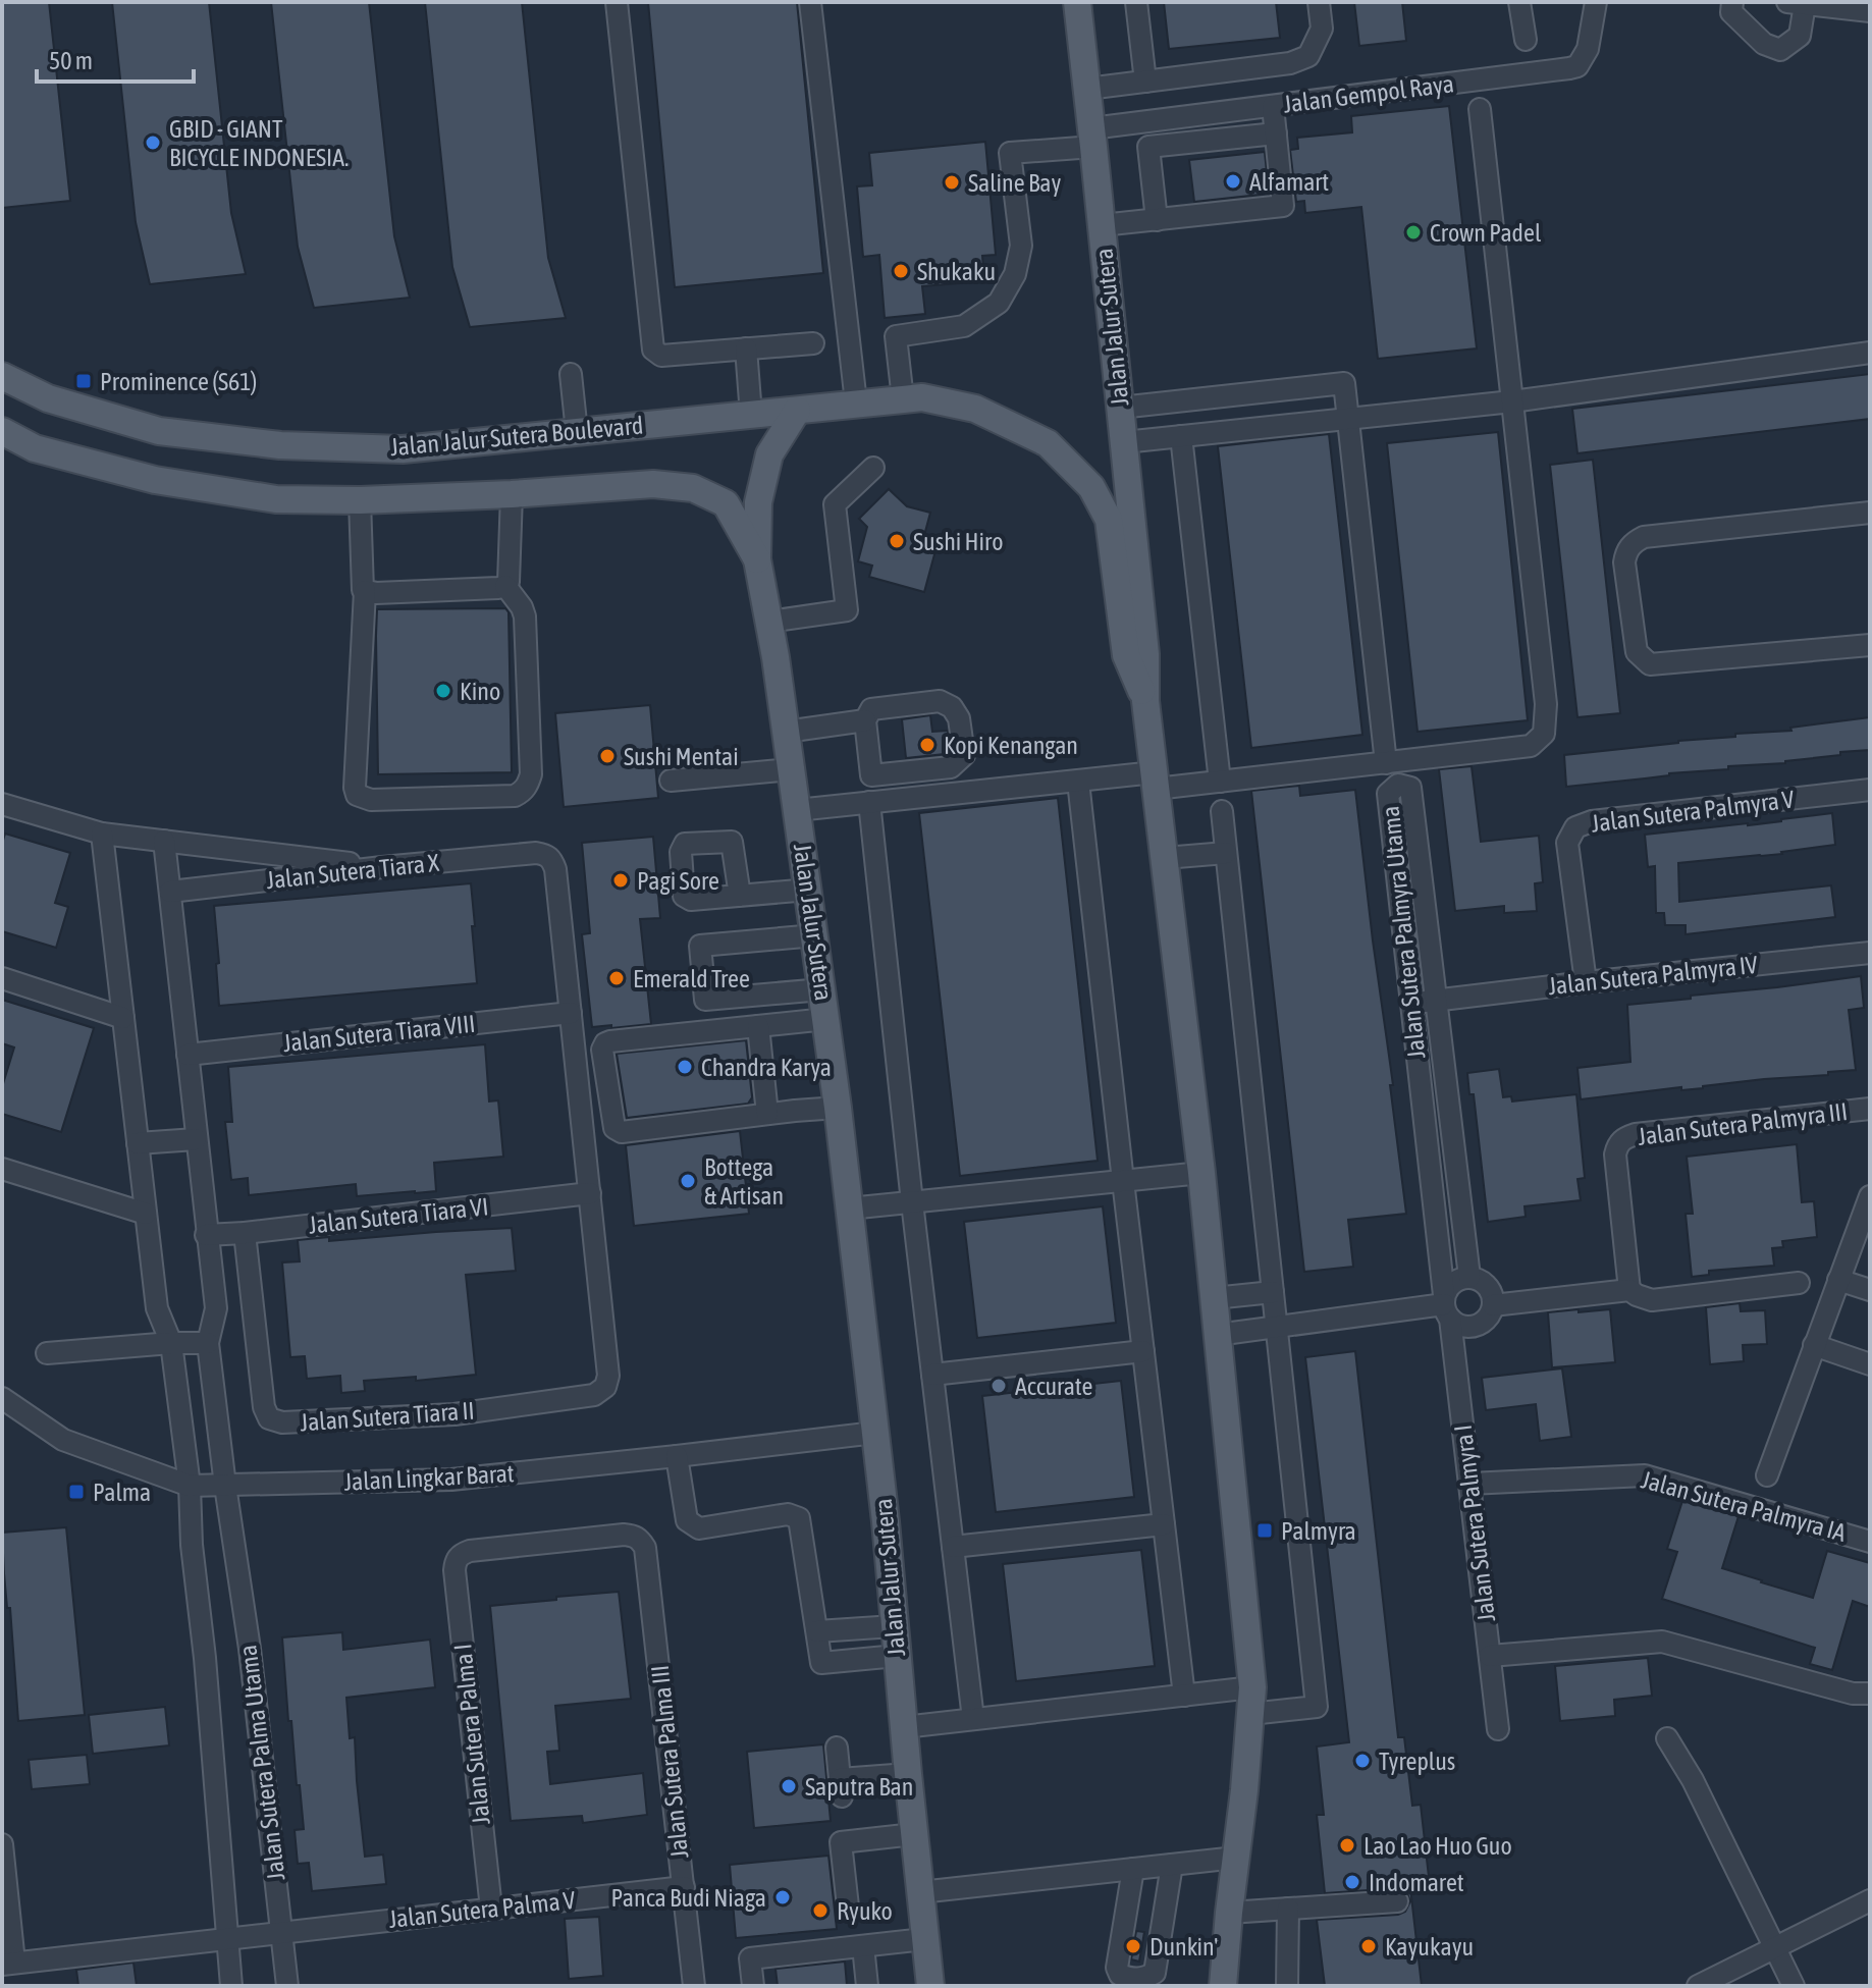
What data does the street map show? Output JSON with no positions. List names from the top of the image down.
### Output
{
  "streets": {
    "main road": ["Jalan Jalur Sutera", "Jalan Jalur Sutera Boulevard"],
    "street": [
      "Jalan Gempol Raya",
      "Jalan Sutera Palmyra V",
      "Jalan Sutera Tiara X",
      "Jalan Sutera Palmyra Utama",
      "Jalan Sutera Palmyra IV",
      "Jalan Sutera Tiara VIII",
      "Jalan Sutera Palmyra III",
      "Jalan Sutera Tiara VI",
      "Jalan Sutera Tiara II",
      "Jalan Lingkar Barat",
      "Jalan Sutera Palmyra IA",
      "Jalan Sutera Palmyra I",
      "Jalan Sutera Palma I",
      "Jalan Sutera Palma III",
      "Jalan Sutera Palma Utama",
      "Jalan Sutera Palma V"
    ]
  },
  "crossings": [
    ["Jalan Gempol Raya", "Jalan Jalur Sutera"],
    ["Jalan Jalur Sutera", "Jalan Jalur Sutera Boulevard"],
    ["Jalan Jalur Sutera", "Jalan Lingkar Barat"],
    ["Jalan Sutera Palmyra V", "Jalan Sutera Palmyra IV"],
    ["Jalan Sutera Tiara X", "Jalan Sutera Tiara VIII"],
    ["Jalan Sutera Tiara X", "Jalan Sutera Palma Utama"],
    ["Jalan Sutera Palmyra Utama", "Jalan Sutera Palmyra IV"],
    ["Jalan Sutera Palmyra Utama", "Jalan Sutera Palmyra I"],
    ["Jalan Sutera Tiara VIII", "Jalan Sutera Palma Utama"],
    ["Jalan Sutera Tiara VI", "Jalan Sutera Tiara II"],
    ["Jalan Sutera Tiara VI", "Jalan Sutera Palma Utama"],
    ["Jalan Lingkar Barat", "Jalan Sutera Palma Utama"],
    ["Jalan Sutera Palmyra IA", "Jalan Sutera Palmyra I"],
    ["Jalan Sutera Palma I", "Jalan Sutera Palma III"],
    ["Jalan Sutera Palma I", "Jalan Sutera Palma V"],
    ["Jalan Sutera Palma III", "Jalan Sutera Palma V"],
    ["Jalan Sutera Palma Utama", "Jalan Sutera Palma V"]
  ],
  "places": {
    "other": [
      "GBID - GIANT BICYCLE INDONESIA.",
      "Alfamart",
      "Saline Bay",
      "Crown Padel",
      "Shukaku",
      "Sushi Hiro",
      "Kino",
      "Kopi Kenangan",
      "Sushi Mentai",
      "Pagi Sore",
      "Emerald Tree",
      "Chandra Karya",
      "Bottega & Artisan",
      "Accurate",
      "Tyreplus",
      "Saputra Ban",
      "Lao Lao Huo Guo",
      "Indomaret",
      "Panca Budi Niaga",
      "Ryuko",
      "Dunkin'",
      "Kayukayu"
    ],
    "transit": ["Prominence (S61)", "Palma", "Palmyra"]
  },
  "scale_bar": "50 m"
}
